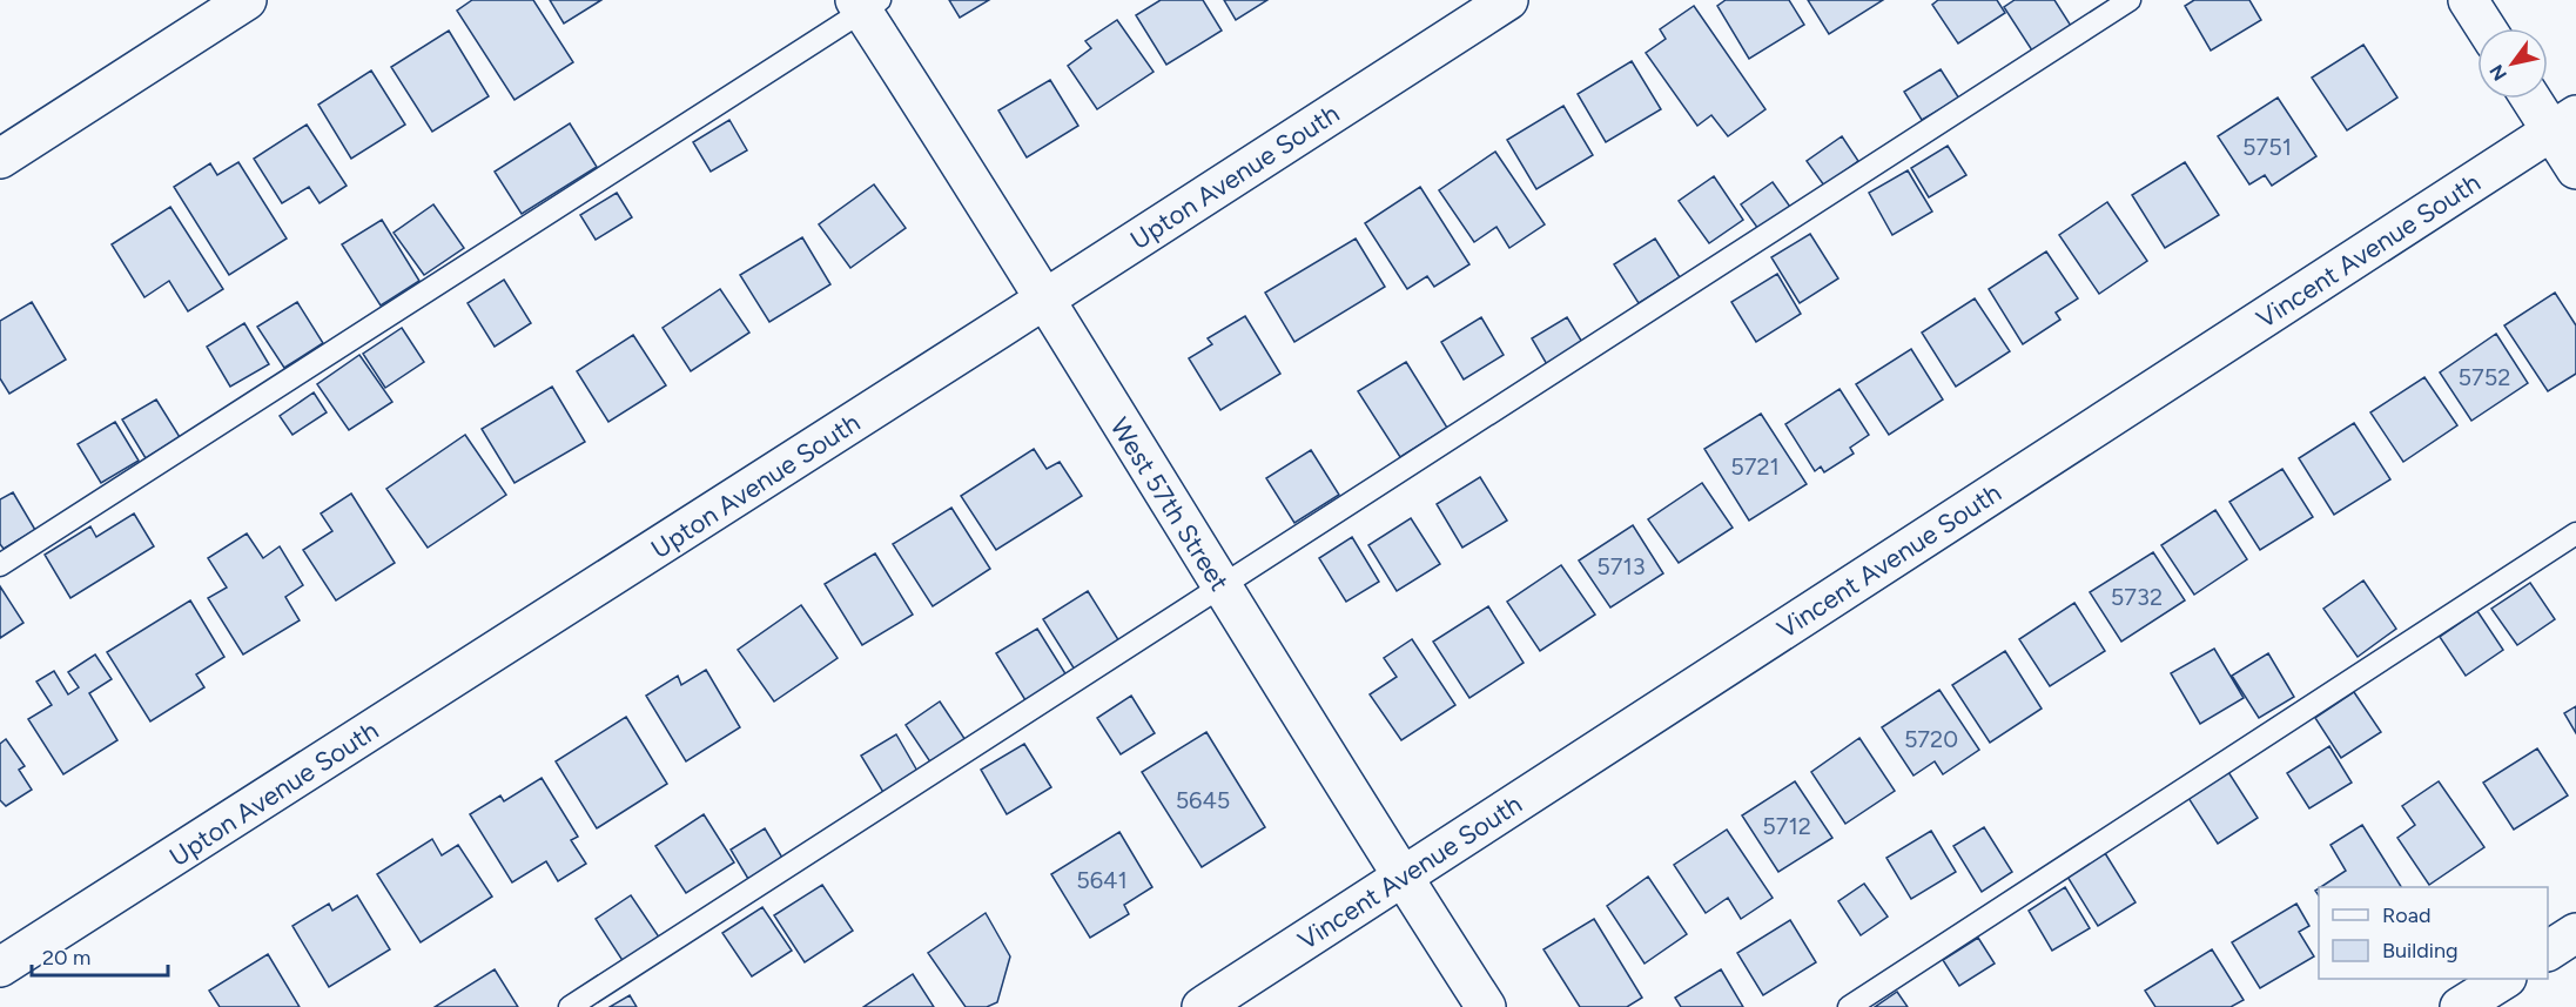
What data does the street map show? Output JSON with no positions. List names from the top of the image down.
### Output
{
  "streets": {
    "street": ["Upton Avenue South", "Vincent Avenue South", "West 57th Street"]
  },
  "crossings": [
    ["Upton Avenue South", "West 57th Street"],
    ["Vincent Avenue South", "West 57th Street"]
  ],
  "house_numbers": [
    "5751",
    "5752",
    "5721",
    "5713",
    "5732",
    "5720",
    "5645",
    "5712",
    "5641"
  ],
  "legend": ["Road", "Building"],
  "scale_bar": "20 m",
  "north": "bottom left"
}
